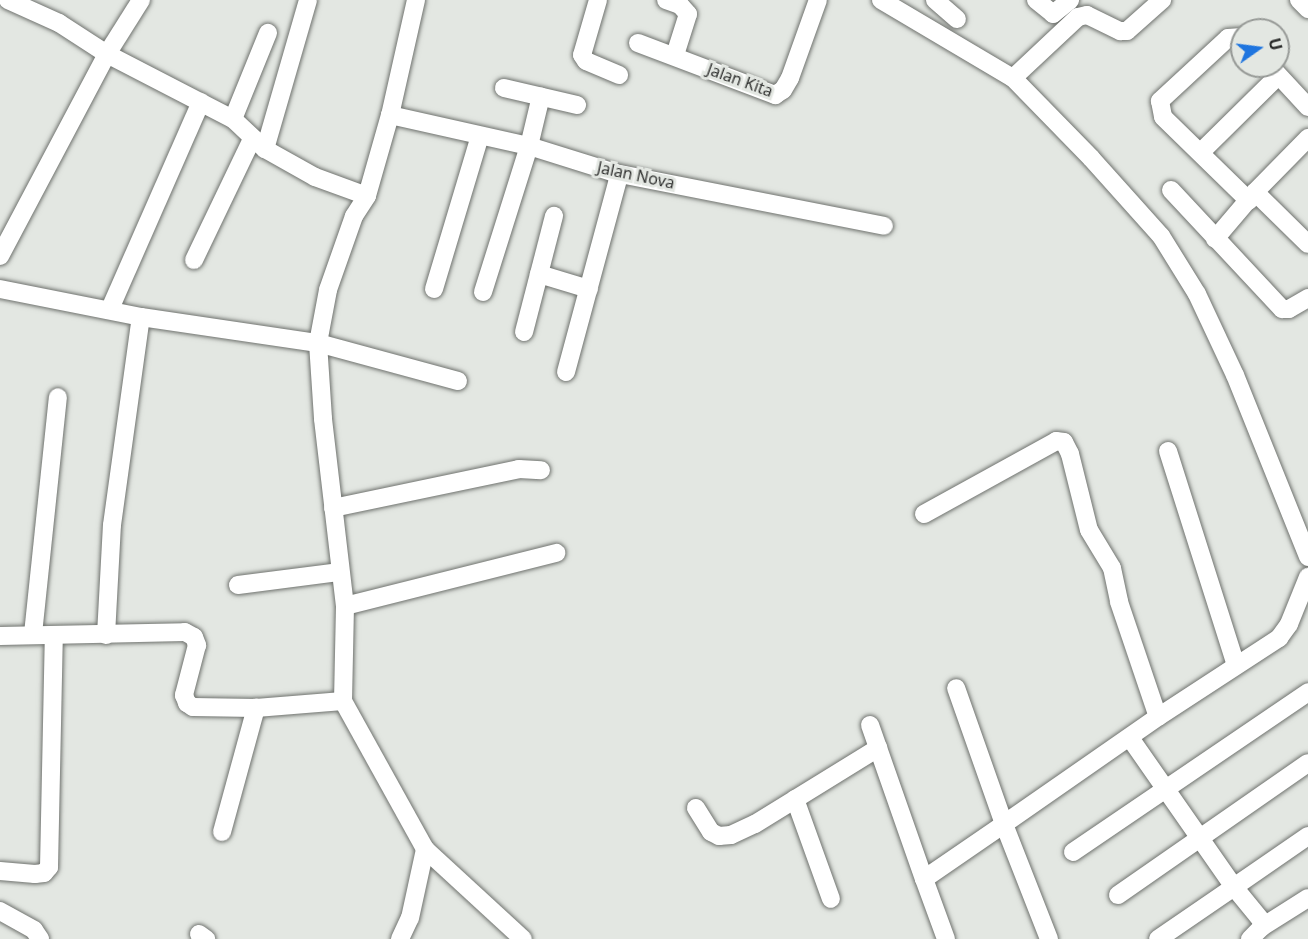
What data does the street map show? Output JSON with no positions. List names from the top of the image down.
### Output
{
  "streets": {
    "street": ["Jalan Kita", "Jalan Nova"]
  },
  "north": "right"
}
